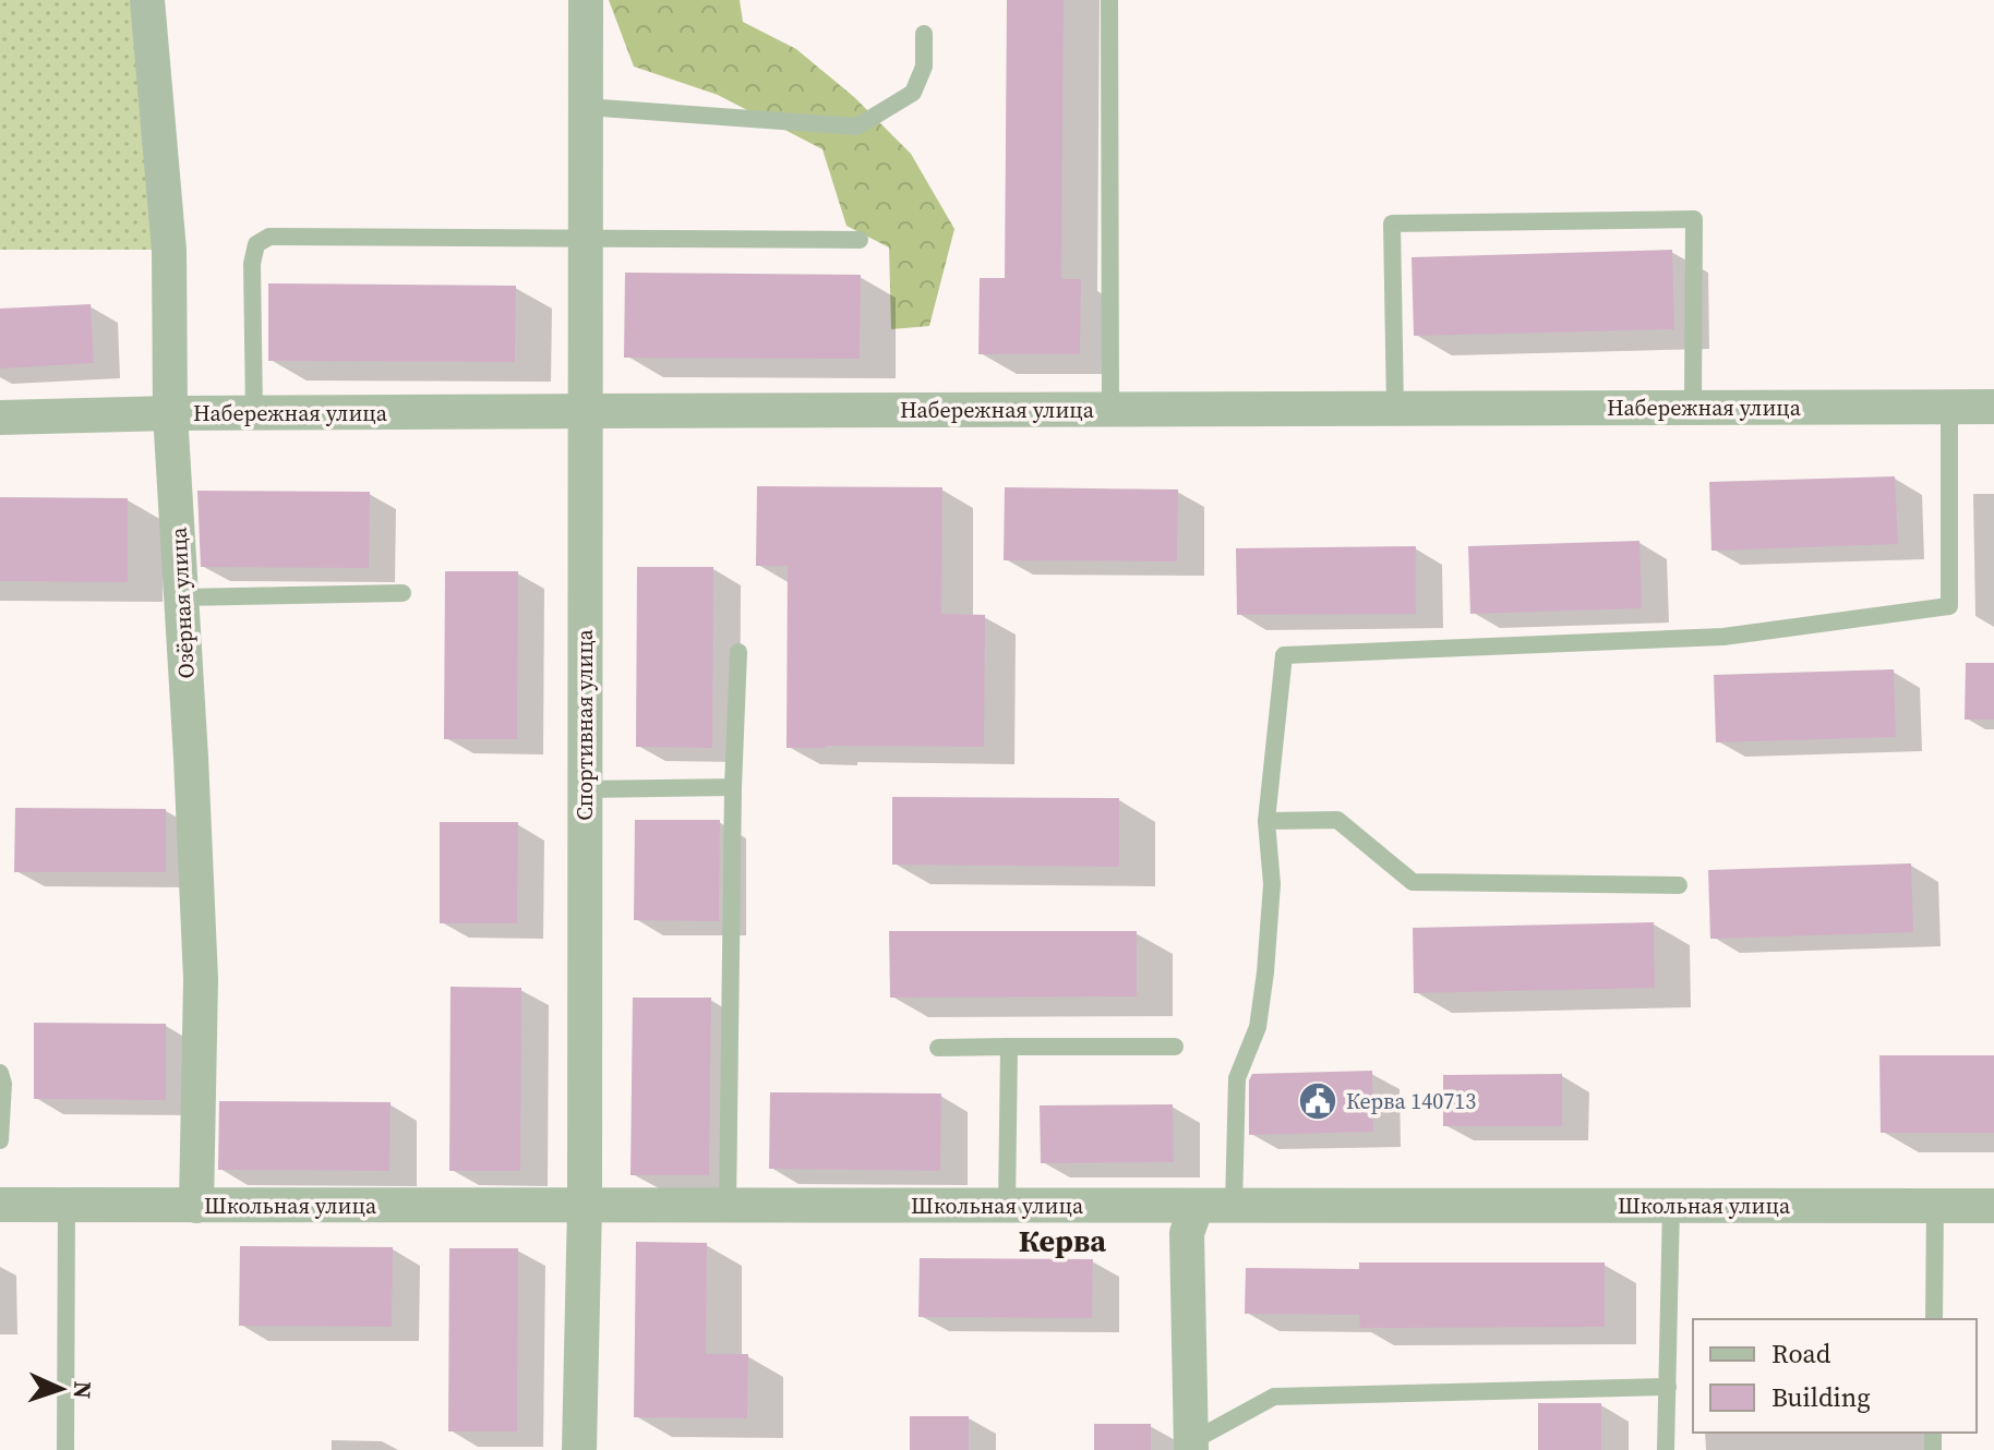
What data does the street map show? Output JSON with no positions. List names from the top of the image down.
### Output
{
  "streets": {
    "street": [
      "Набережная улица",
      "Озёрная улица",
      "Спортивная улица",
      "Школьная улица"
    ]
  },
  "crossings": [
    ["Набережная улица", "Озёрная улица"],
    ["Набережная улица", "Спортивная улица"],
    ["Озёрная улица", "Школьная улица"],
    ["Спортивная улица", "Школьная улица"]
  ],
  "districts": ["Керва"],
  "places": {
    "public building": ["Керва 140713"]
  },
  "legend": ["Road", "Building"],
  "north": "right"
}
